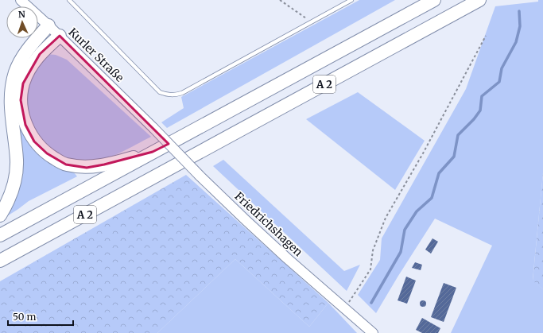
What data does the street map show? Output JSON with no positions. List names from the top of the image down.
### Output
{
  "streets": {
    "highway": ["A 2"],
    "main road": ["Kurler Straße", "Friedrichshagen"]
  },
  "crossings": [
    ["Kurler Straße", "Friedrichshagen"]
  ],
  "scale_bar": "50 m",
  "north": "top"
}
